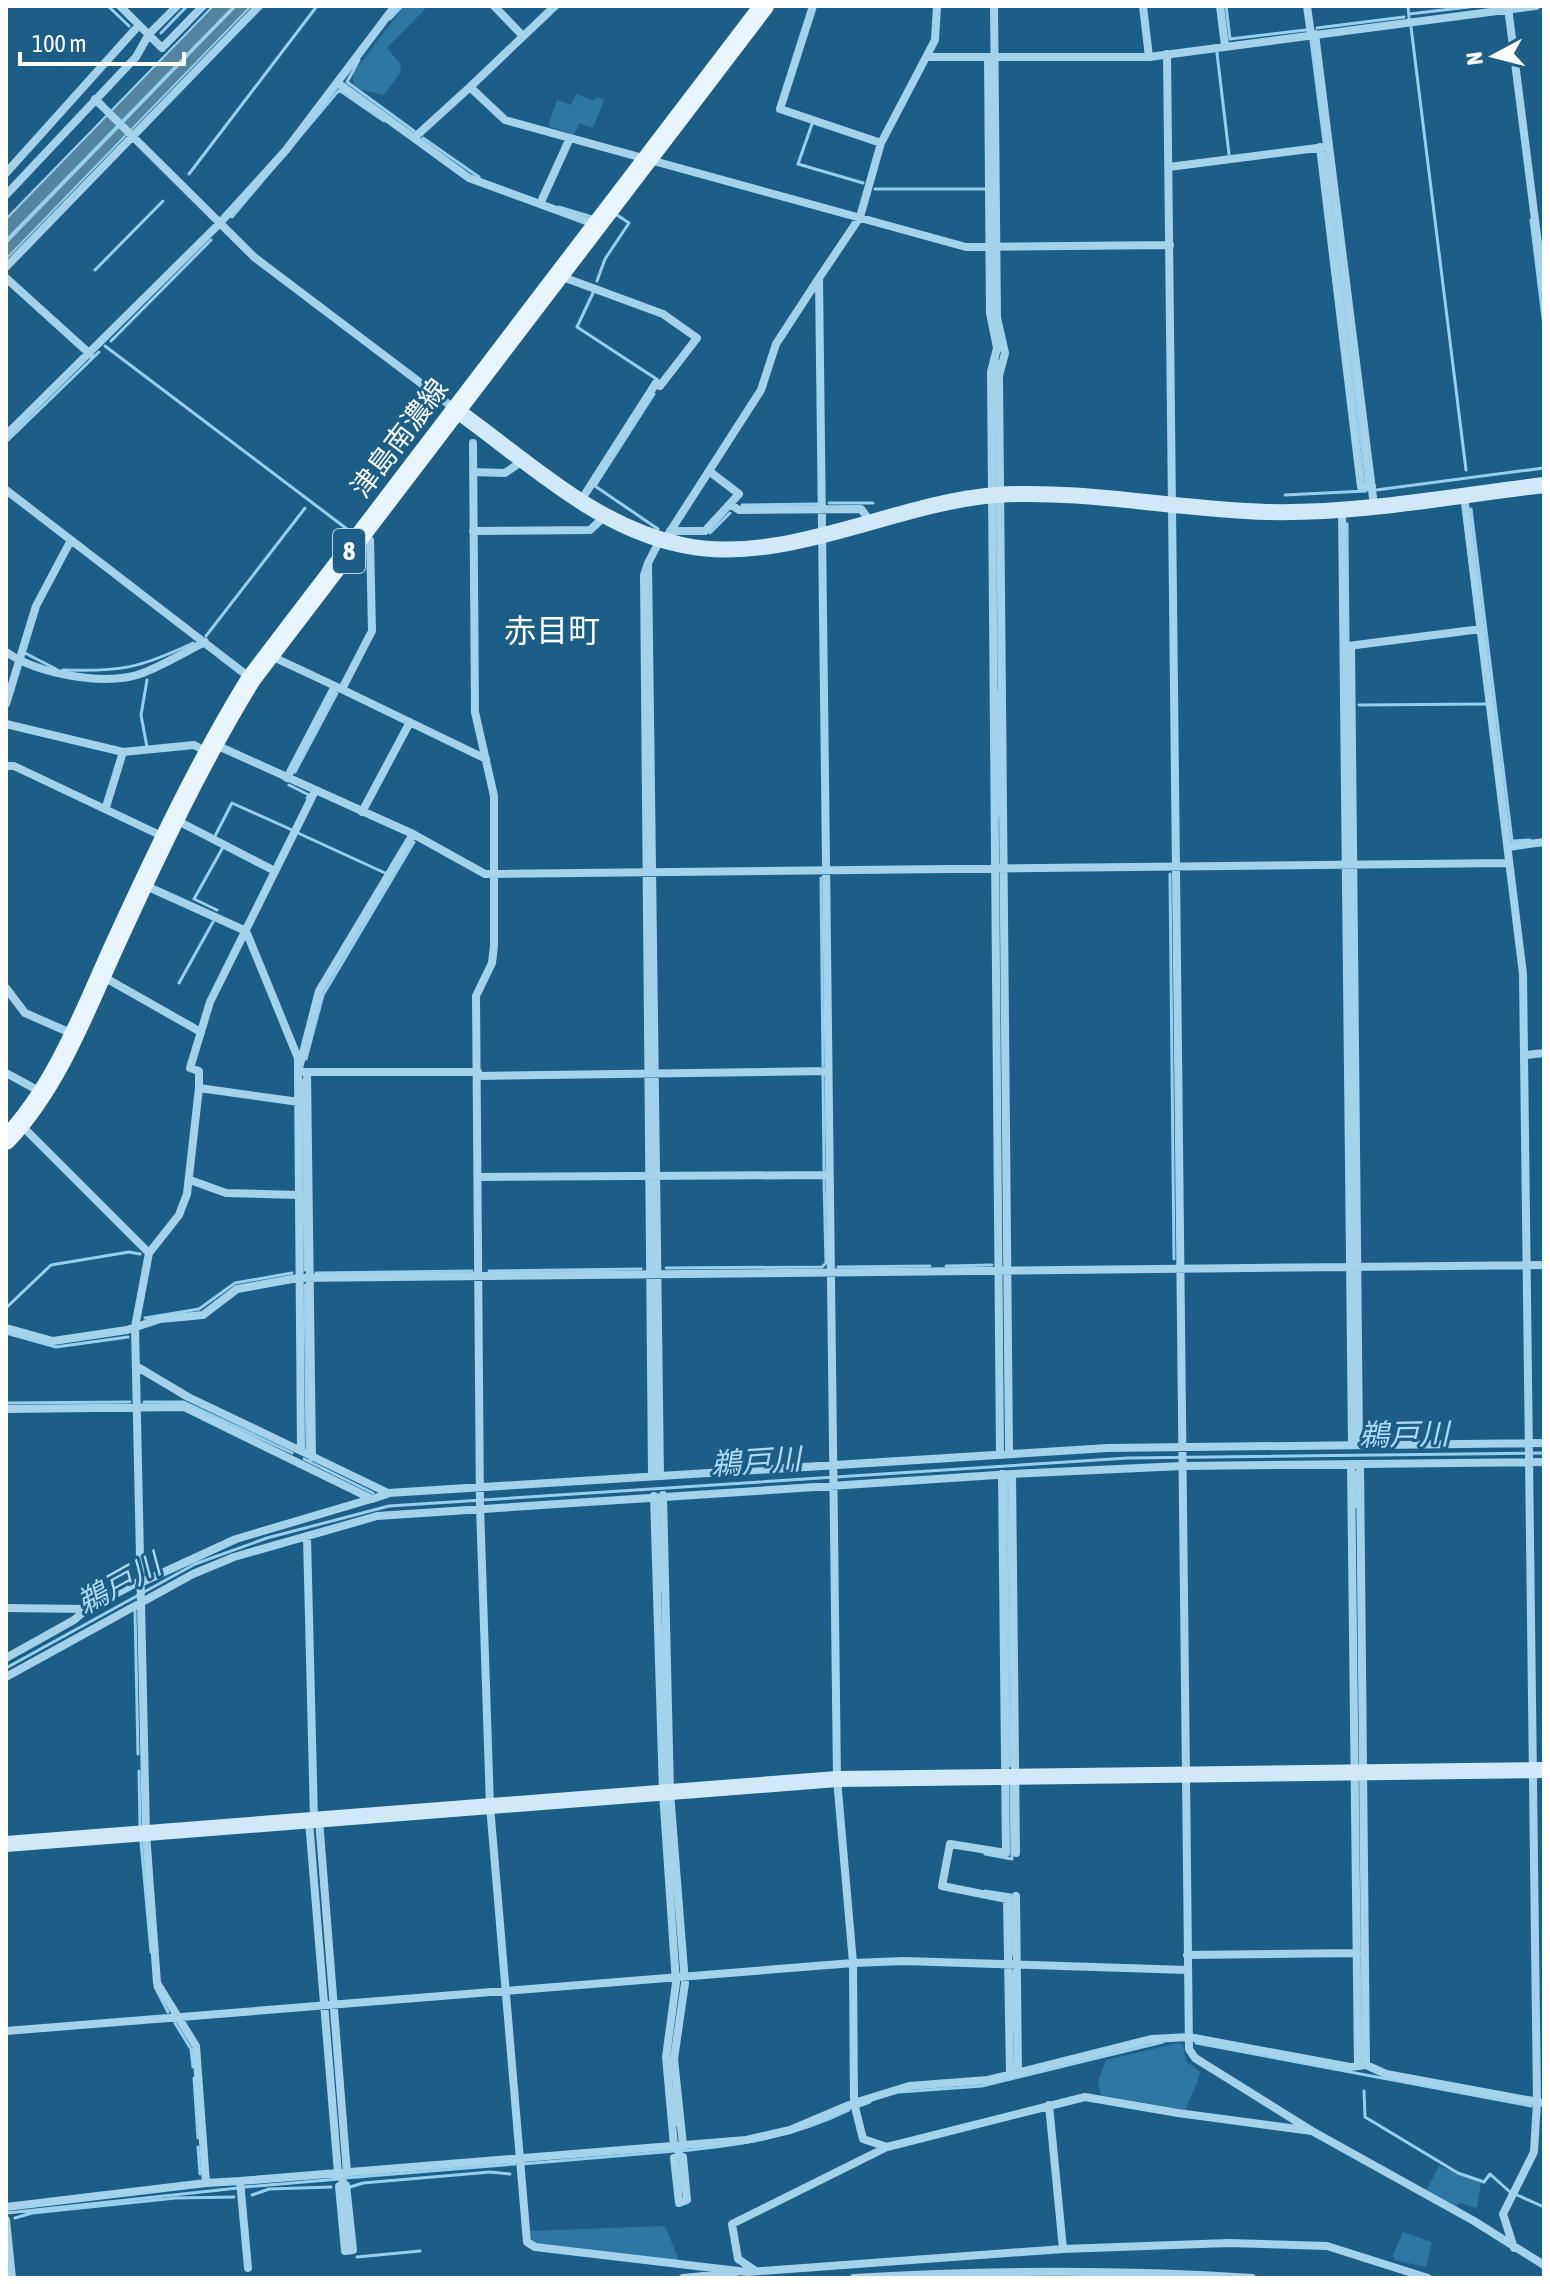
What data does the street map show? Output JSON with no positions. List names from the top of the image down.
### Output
{
  "streets": {
    "main road": ["津島南濃線", "8"]
  },
  "districts": ["赤目町"],
  "water": ["鵜戸川"],
  "scale_bar": "100 m",
  "north": "left"
}
